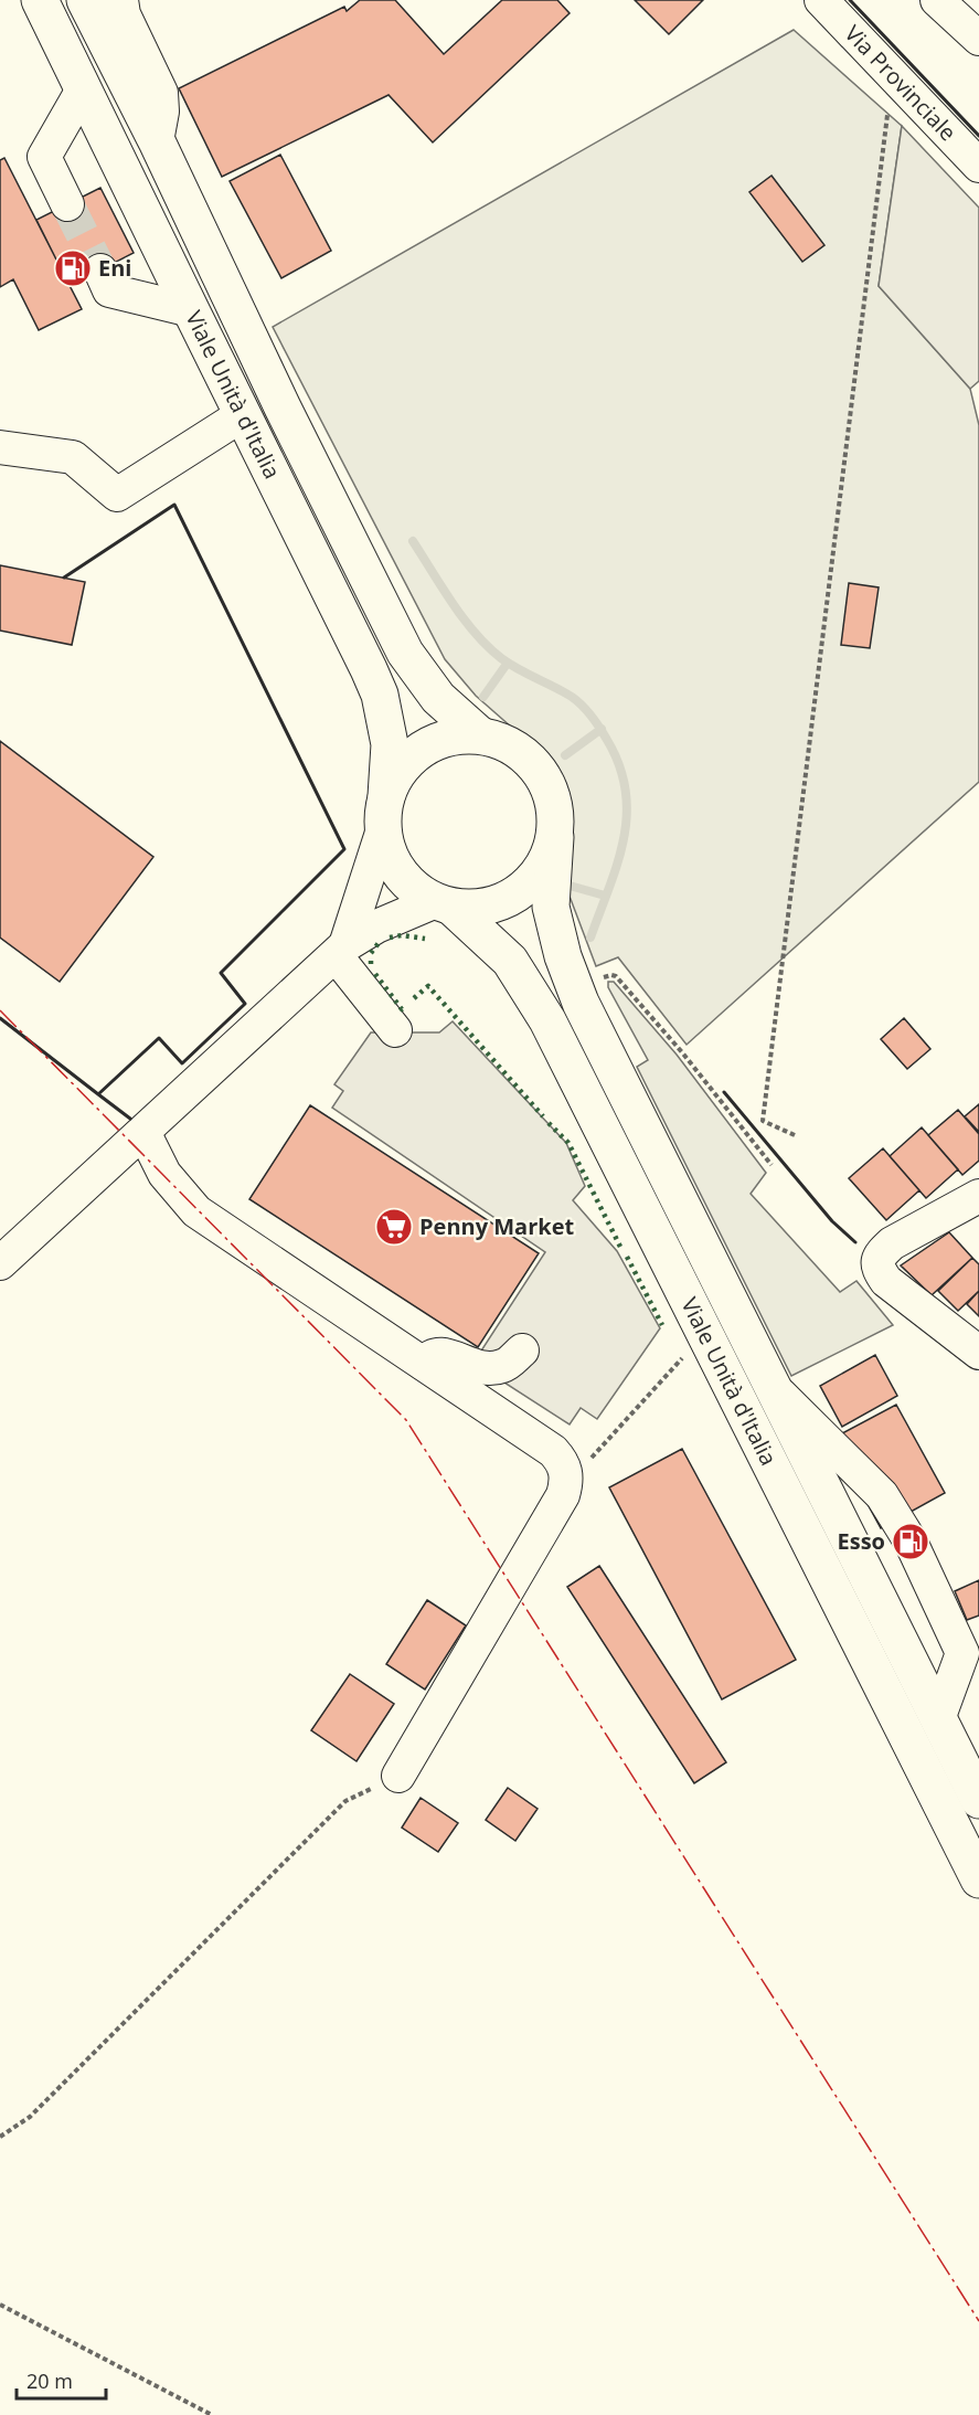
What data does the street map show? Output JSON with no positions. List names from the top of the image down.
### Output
{
  "streets": {
    "main road": ["Viale Unità d'Italia"],
    "street": ["Via Provinciale"]
  },
  "places": {
    "fuel station": ["Eni", "Esso"],
    "supermarket": ["Penny Market"]
  },
  "scale_bar": "20 m"
}
